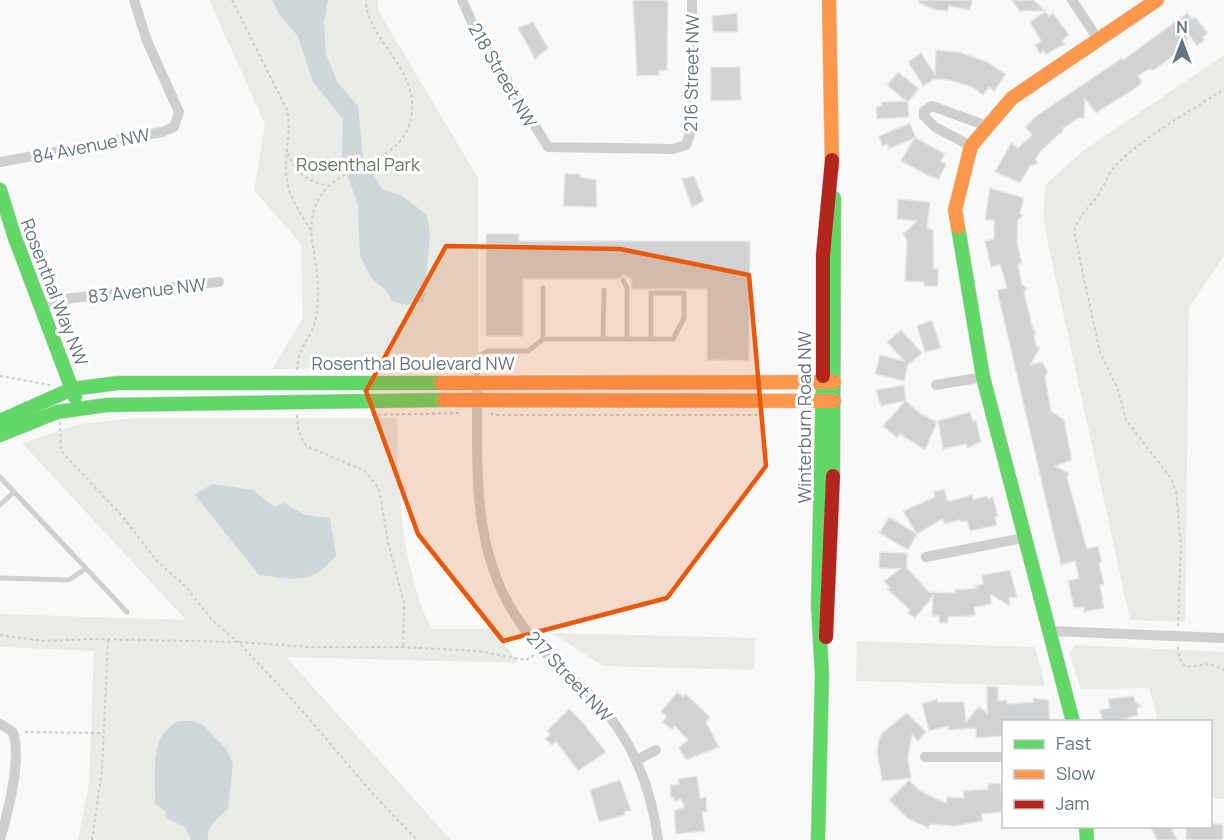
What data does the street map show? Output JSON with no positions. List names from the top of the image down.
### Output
{
  "streets": {
    "street": [
      "216 Street NW",
      "218 Street NW",
      "84 Avenue NW",
      "83 Avenue NW",
      "Rosenthal Way NW",
      "Rosenthal Boulevard NW",
      "Winterburn Road NW",
      "217 Street NW"
    ]
  },
  "crossings": [
    ["216 Street NW", "218 Street NW"],
    ["83 Avenue NW", "Rosenthal Way NW"],
    ["Rosenthal Way NW", "Rosenthal Boulevard NW"],
    ["Rosenthal Boulevard NW", "Winterburn Road NW"],
    ["Rosenthal Boulevard NW", "217 Street NW"]
  ],
  "parks": ["Rosenthal Park"],
  "legend": ["Fast", "Slow", "Jam"],
  "north": "top"
}
